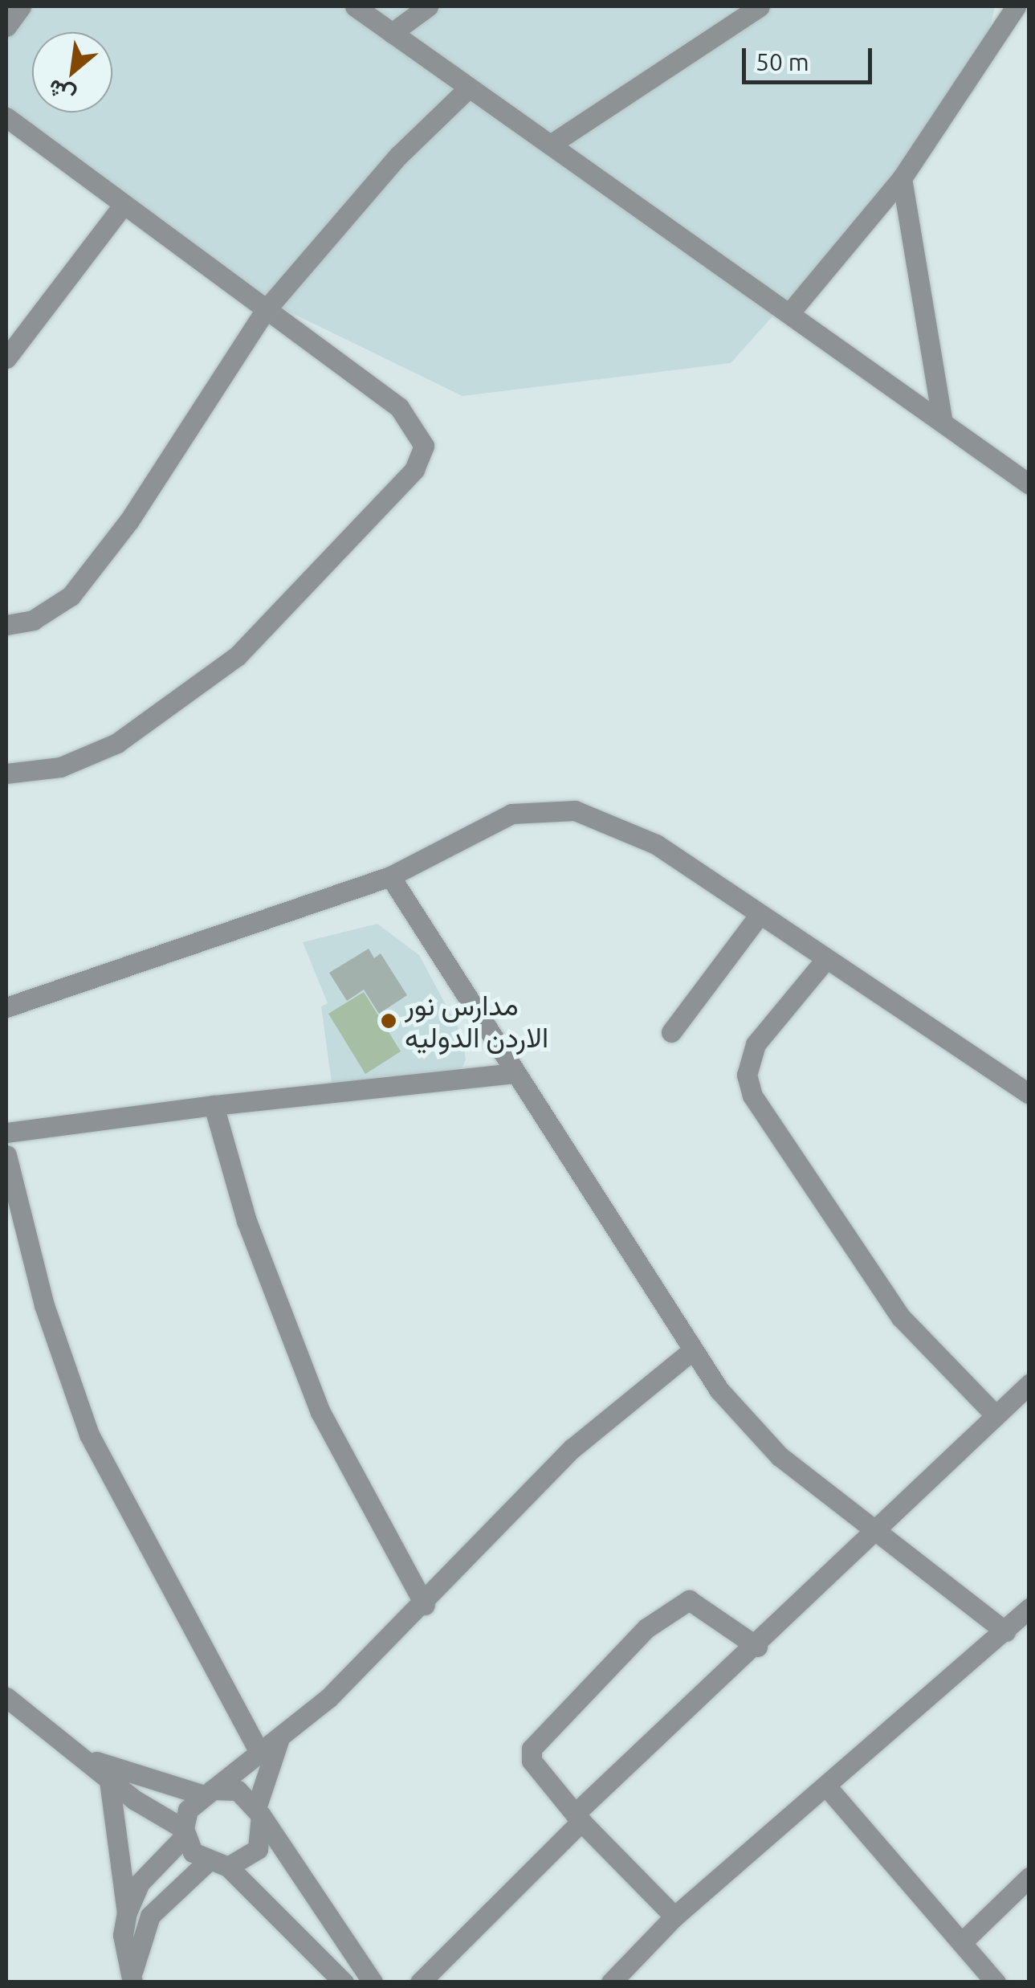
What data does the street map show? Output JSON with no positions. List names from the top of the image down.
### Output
{
  "places": ["مدارس نور الاردن الدوليه"],
  "scale_bar": "50 m",
  "north": "bottom left"
}
